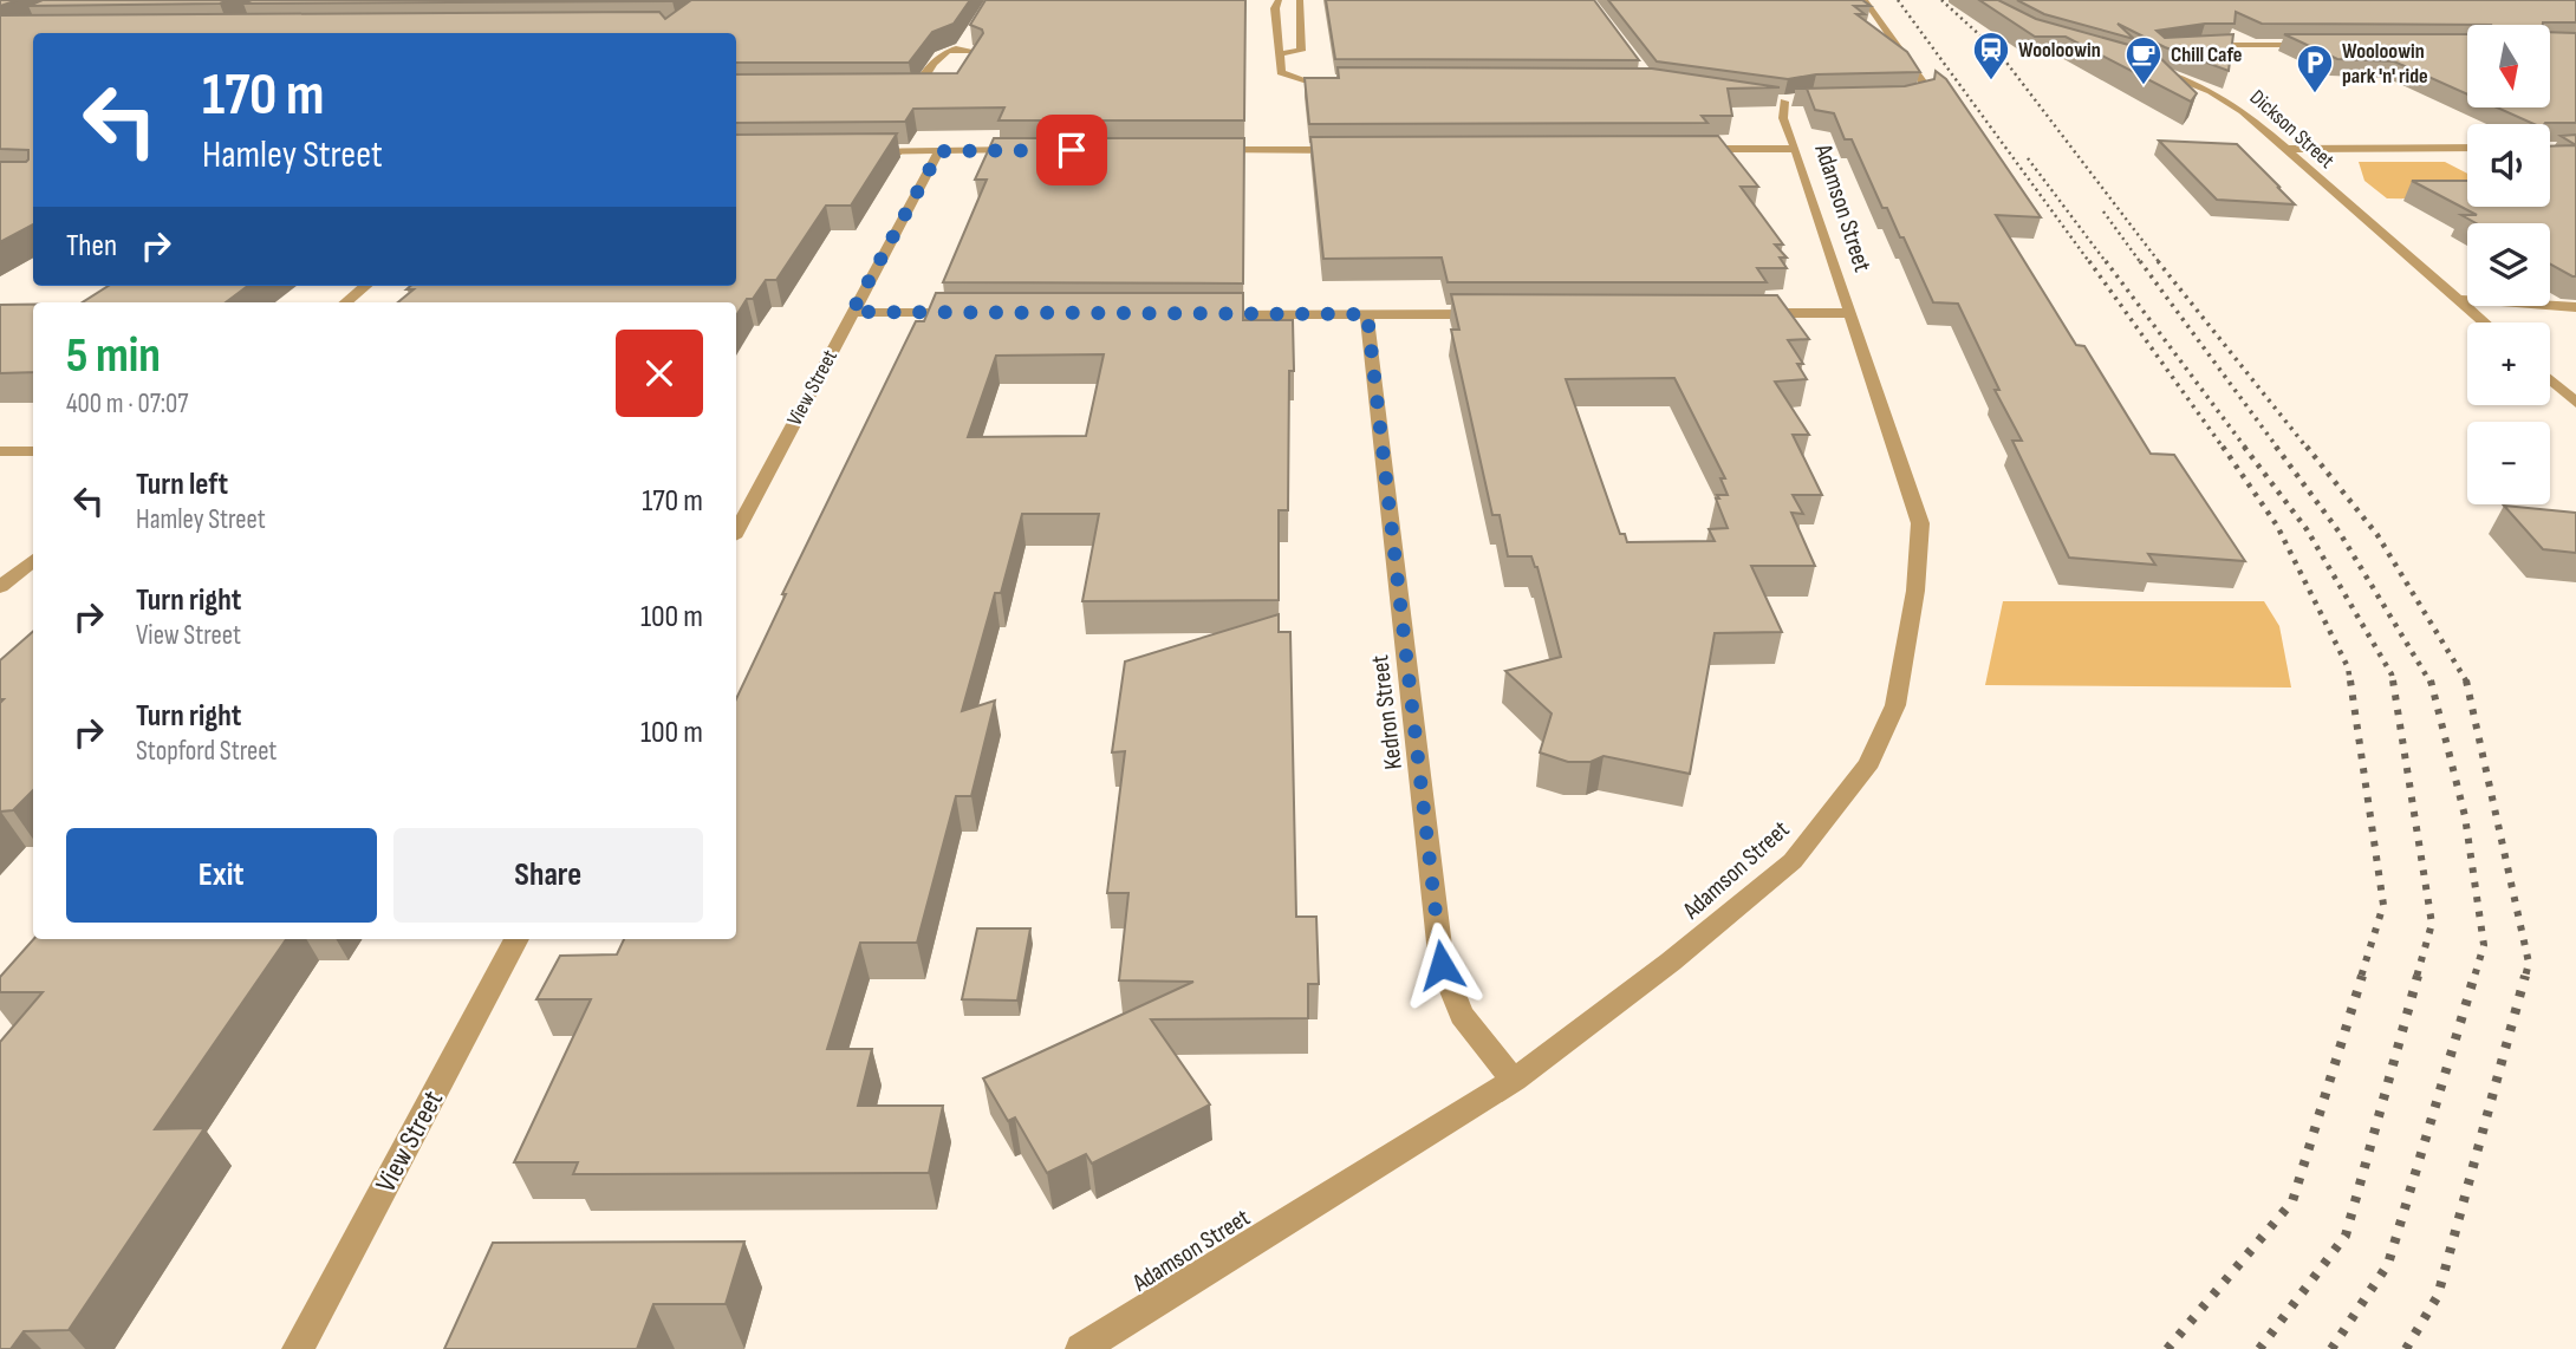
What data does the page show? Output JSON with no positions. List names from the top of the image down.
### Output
{
  "streets": {
    "street": [
      "Dickson Street",
      "Adamson Street",
      "View Street",
      "Kedron Street"
    ]
  },
  "crossings": [
    ["Adamson Street", "Kedron Street"]
  ],
  "places": {
    "station": ["Wooloowin"],
    "cafe": ["Chill Cafe"],
    "parking": ["Wooloowin park 'n' ride"]
  },
  "north": "bottom",
  "page": {
    "map_buttons": ["+", "−"],
    "turn": ["170 m", "Hamley Street"],
    "then": "Then",
    "heading": ["5 min", "400 m · 07:07"],
    "list": [
      {
        "name": "Turn left",
        "note": "Hamley Street",
        "value": "170 m"
      },
      {
        "name": "Turn right",
        "note": "View Street",
        "value": "100 m"
      },
      {
        "name": "Turn right",
        "note": "Stopford Street",
        "value": "100 m"
      }
    ],
    "buttons": ["Exit", "Share"]
  }
}
